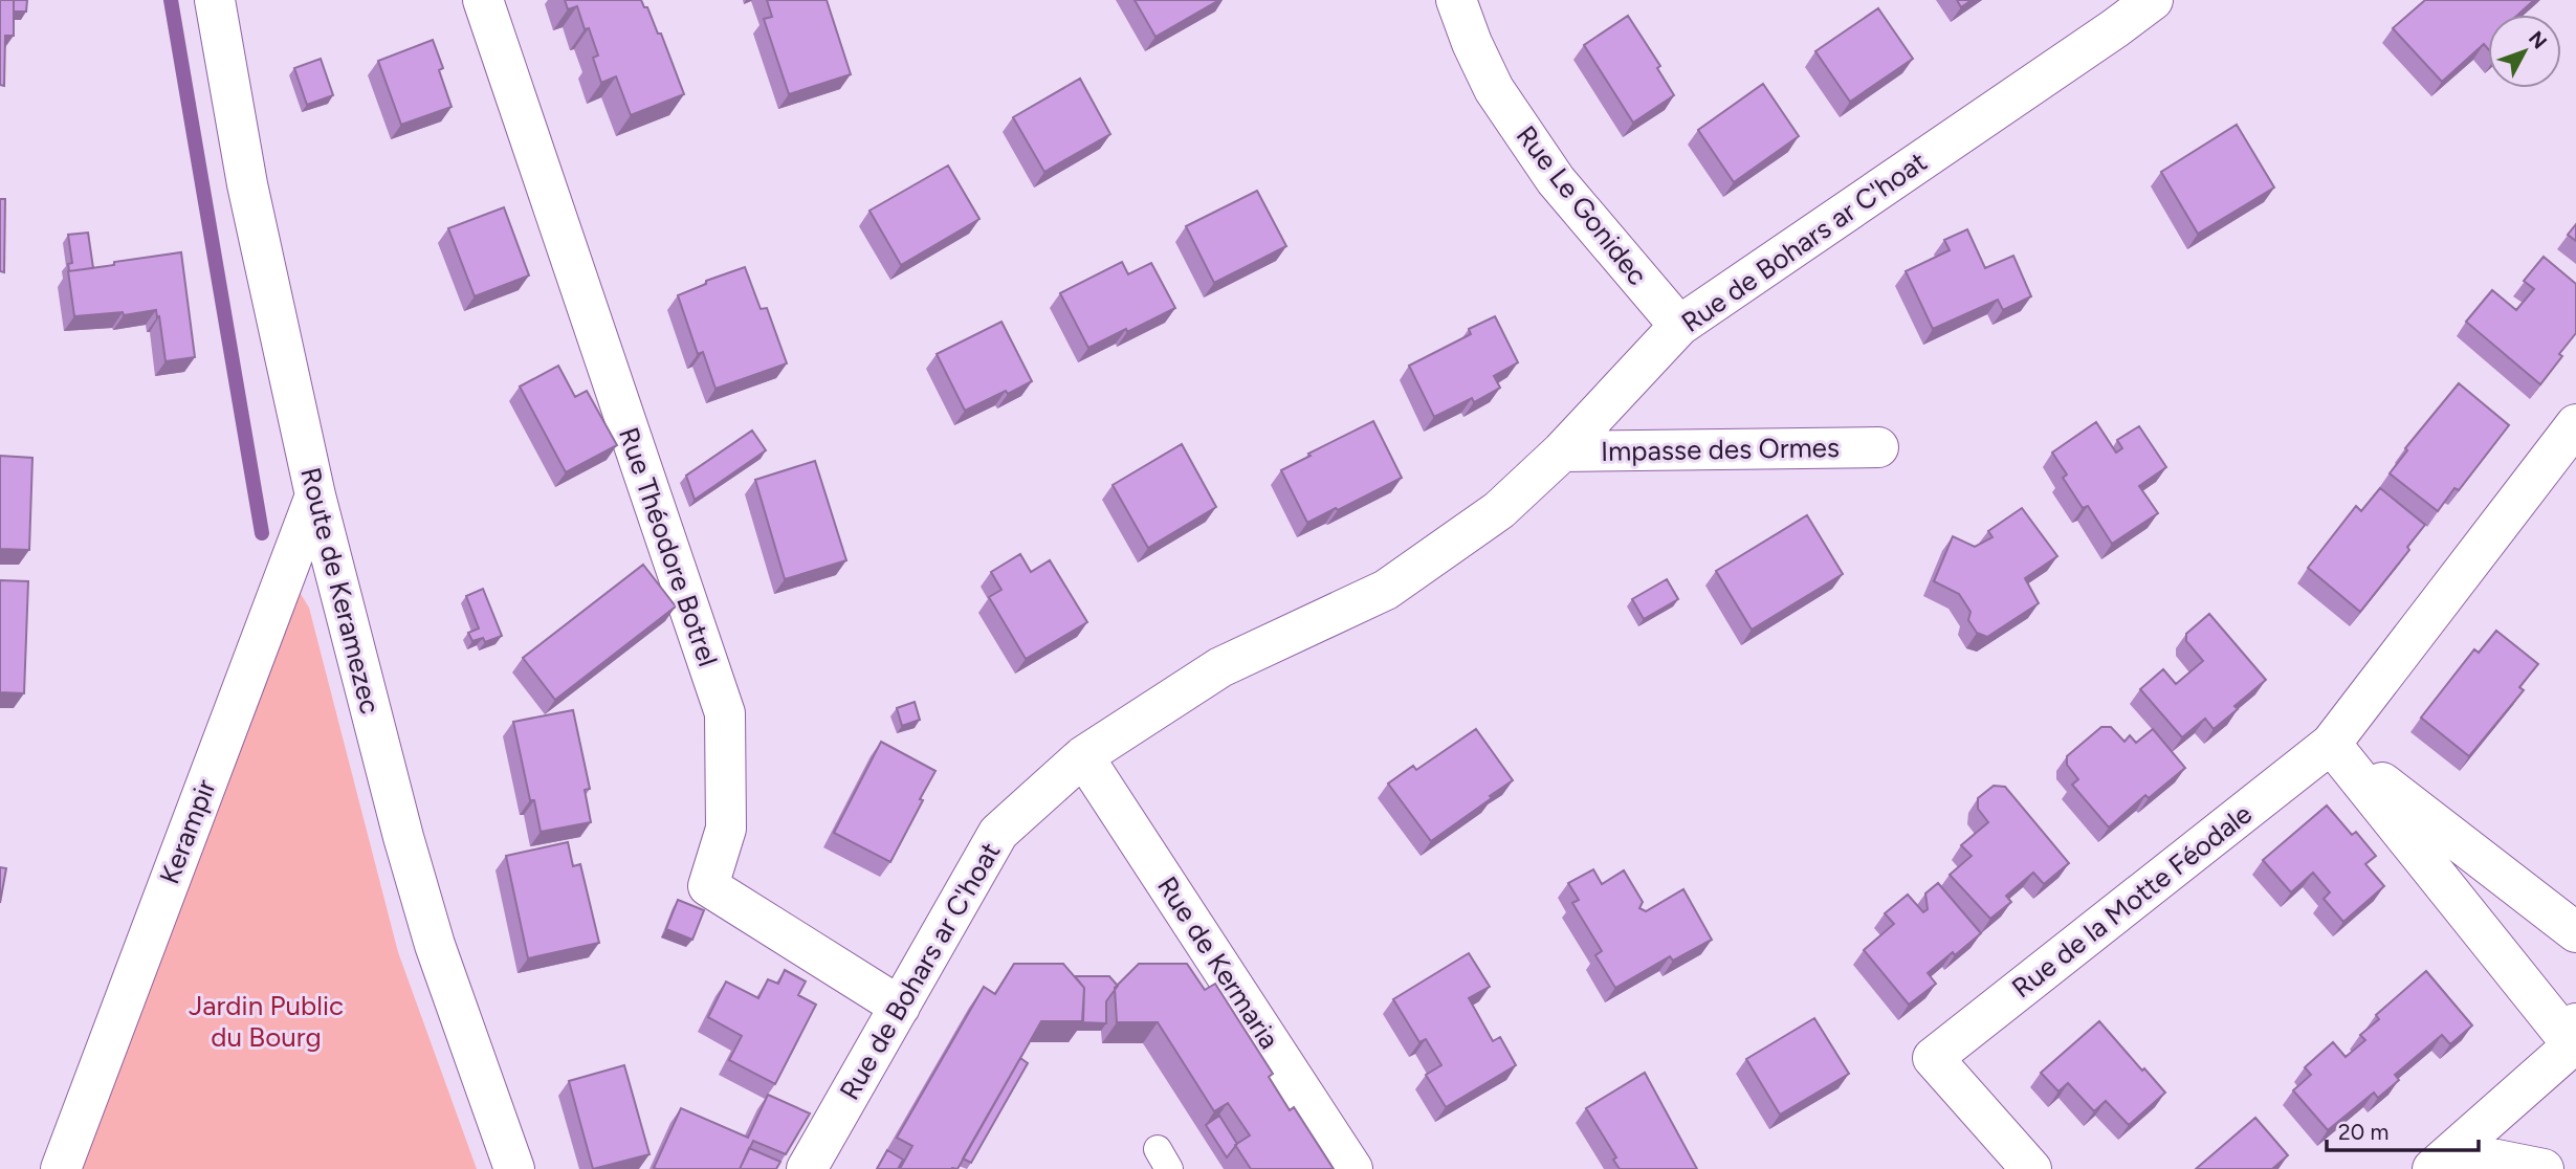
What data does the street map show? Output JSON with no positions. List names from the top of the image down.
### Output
{
  "streets": {
    "street": [
      "Rue Le Gonidec",
      "Rue de Bohars ar C'hoat",
      "Impasse des Ormes",
      "Rue Théodore Botrel",
      "Route de Keramezec",
      "Kerampir",
      "Rue de la Motte Féodale",
      "Rue de Kermaria"
    ]
  },
  "crossings": [
    ["Rue Le Gonidec", "Rue de Bohars ar C'hoat"],
    ["Rue de Bohars ar C'hoat", "Impasse des Ormes"],
    ["Rue de Bohars ar C'hoat", "Rue Théodore Botrel"],
    ["Rue de Bohars ar C'hoat", "Rue de Kermaria"],
    ["Route de Keramezec", "Kerampir"]
  ],
  "parks": ["Jardin Public du Bourg"],
  "scale_bar": "20 m",
  "north": "top right"
}
